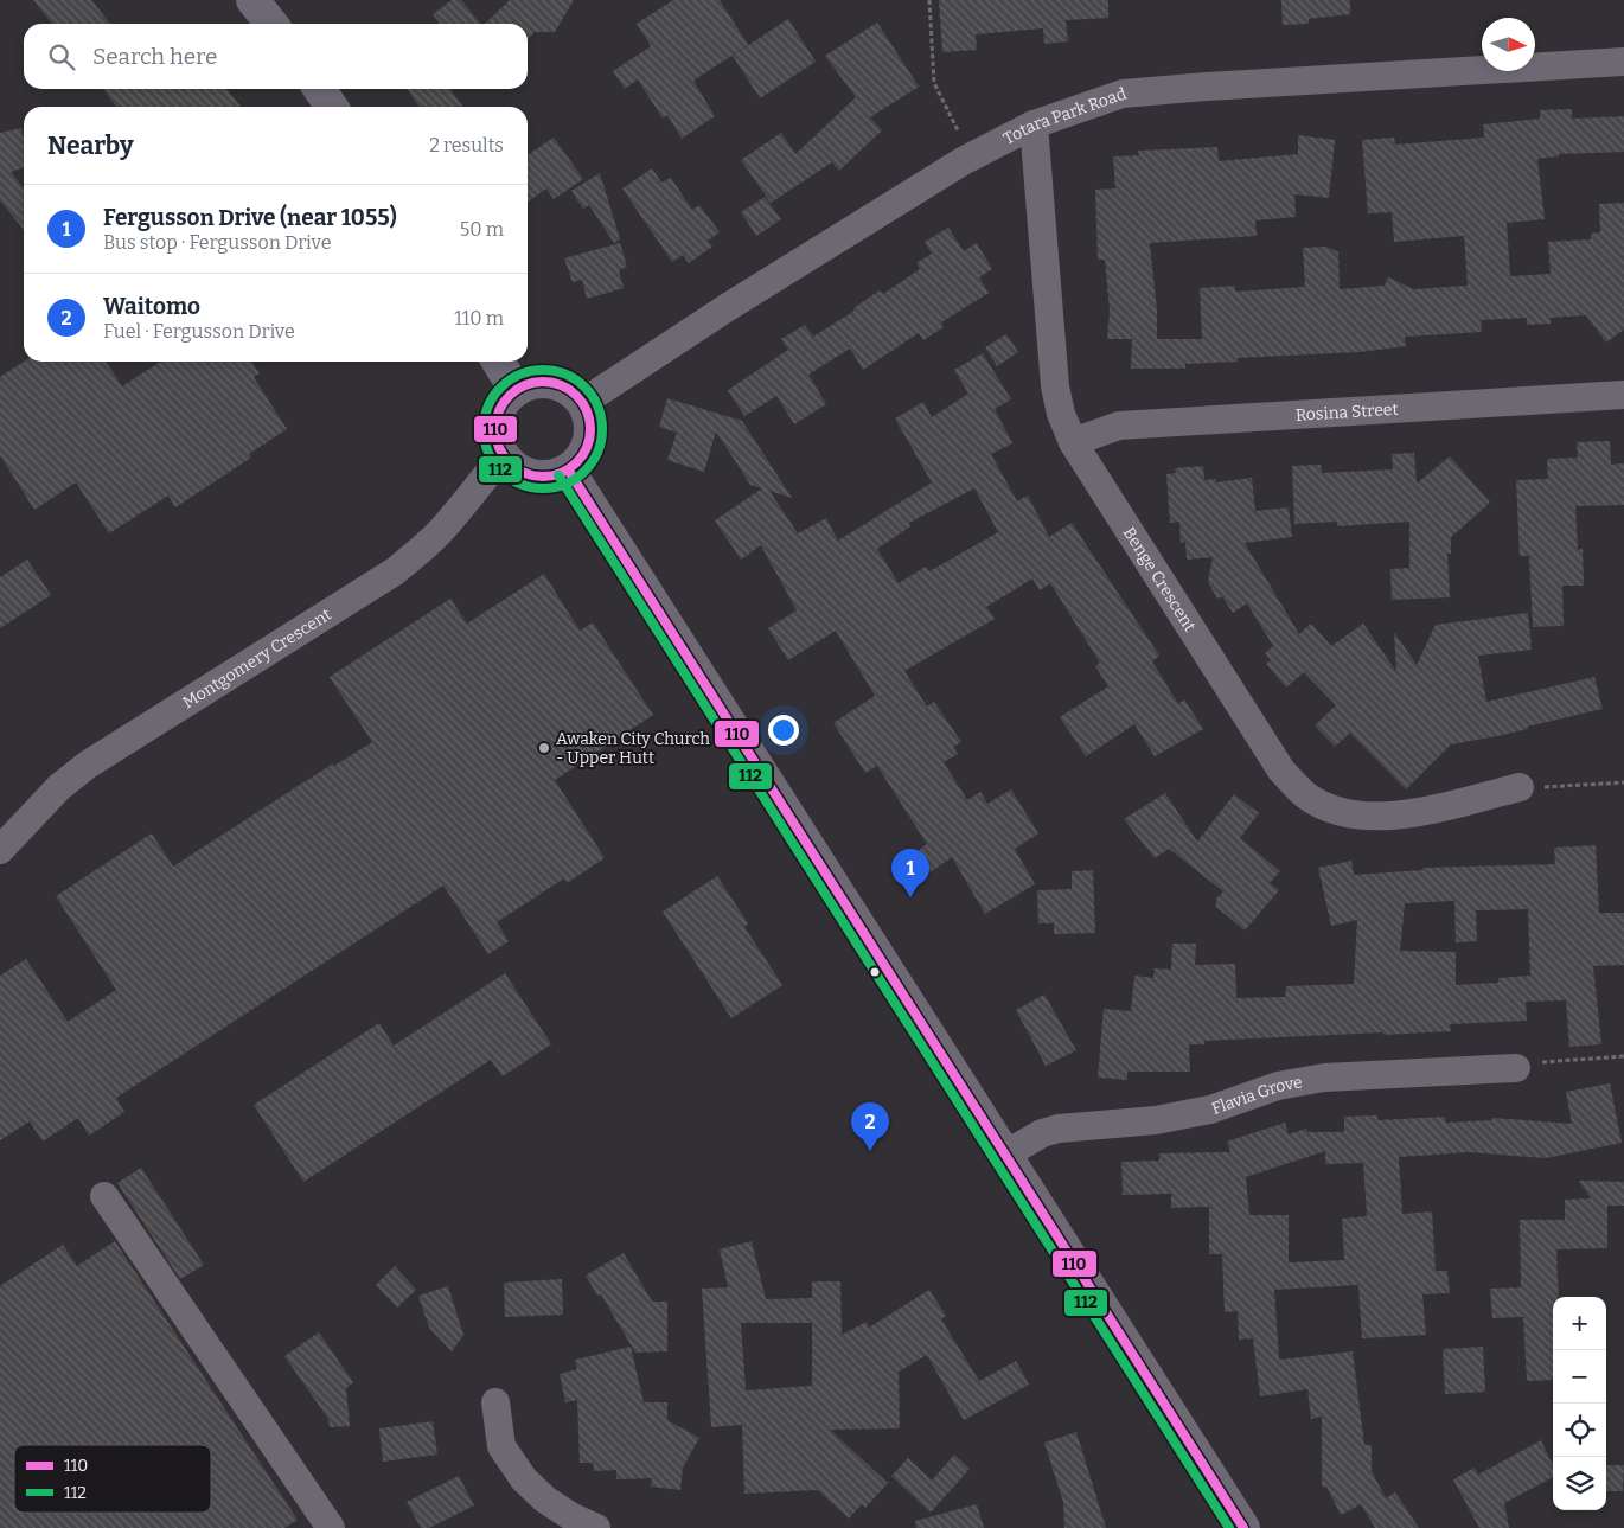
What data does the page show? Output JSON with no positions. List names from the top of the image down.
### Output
{
  "streets": {
    "street": [
      "Totara Park Road",
      "Rosina Street",
      "Benge Crescent",
      "Montgomery Crescent",
      "Flavia Grove"
    ]
  },
  "crossings": [
    ["Totara Park Road", "Benge Crescent"],
    ["Totara Park Road", "Montgomery Crescent"],
    ["Rosina Street", "Benge Crescent"]
  ],
  "places": ["Awaken City Church - Upper Hutt"],
  "lines": ["transit line 112", "transit line 110"],
  "legend": ["110", "112"],
  "north": "right",
  "page": {
    "search": "Search here",
    "heading": ["Nearby", "2 results"],
    "list": [
      {
        "mark": "1",
        "name": "Fergusson Drive (near 1055)",
        "note": "Bus stop · Fergusson Drive",
        "value": "50 m"
      },
      {
        "mark": "2",
        "name": "Waitomo",
        "note": "Fuel · Fergusson Drive",
        "value": "110 m"
      }
    ],
    "pins": ["1", "2"],
    "map_buttons": ["+", "−"]
  }
}
